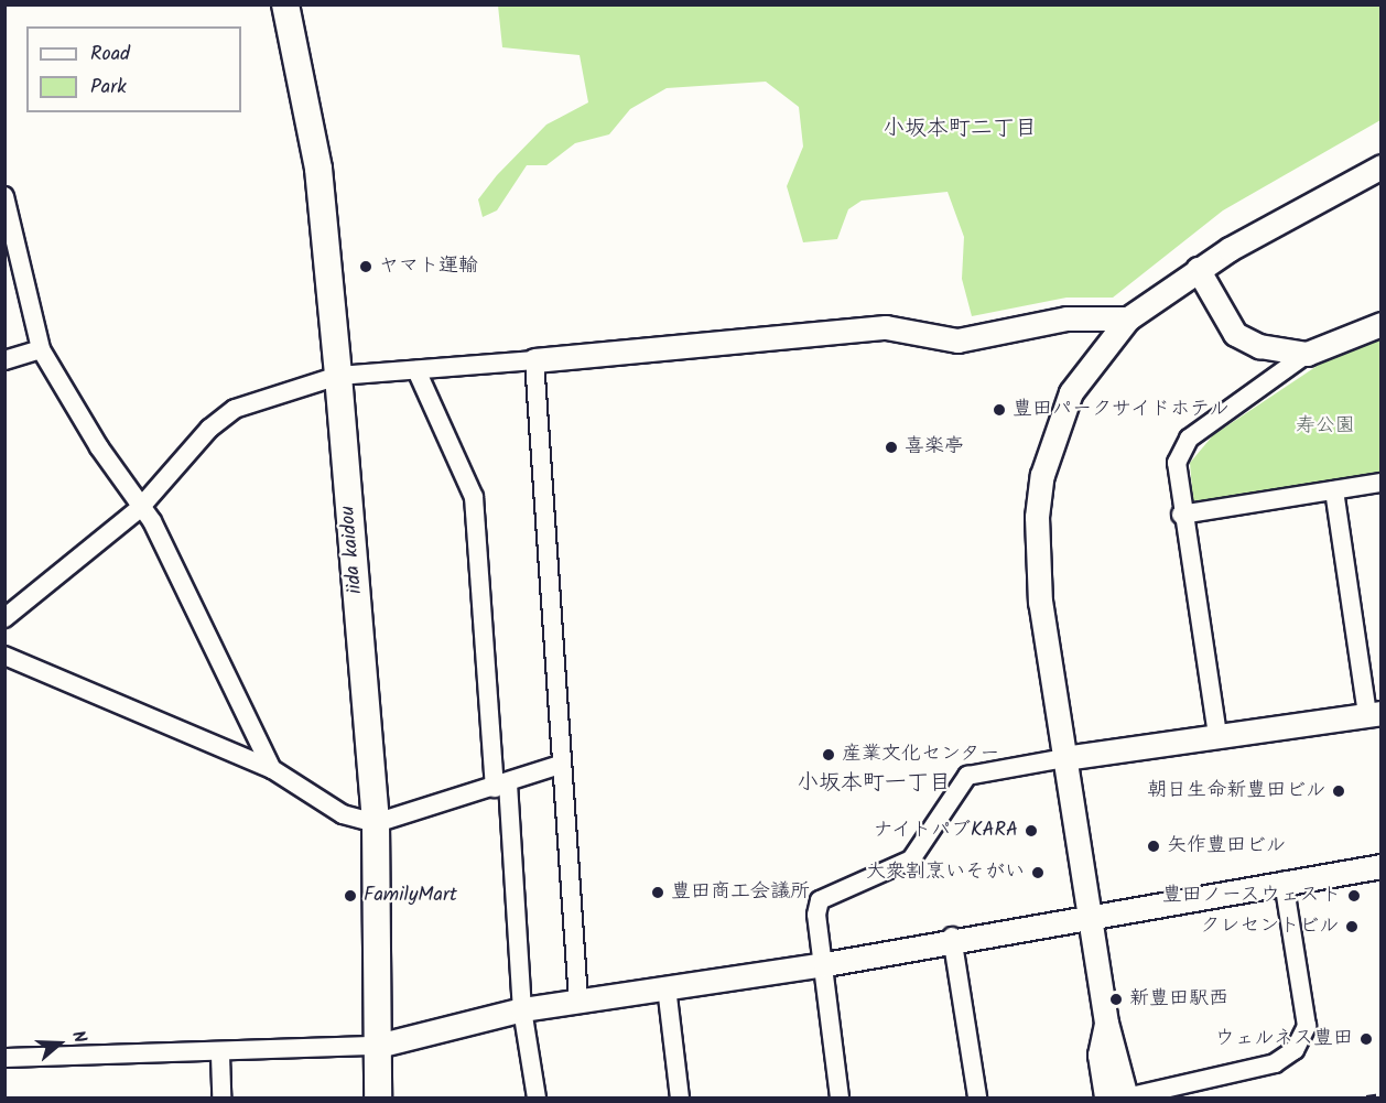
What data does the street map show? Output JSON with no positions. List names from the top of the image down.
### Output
{
  "streets": {
    "main road": ["iida kaidou"]
  },
  "districts": ["小坂本町二丁目", "小坂本町一丁目"],
  "parks": ["寿公園"],
  "places": [
    "ヤマト運輸",
    "豊田パークサイドホテル",
    "喜楽亭",
    "産業文化センター",
    "朝日生命新豊田ビル",
    "ナイトパブKARA",
    "矢作豊田ビル",
    "大衆割烹いそがい",
    "豊田商工会議所",
    "FamilyMart",
    "豊田ノースウェスト",
    "クレセントビル",
    "新豊田駅西",
    "ウェルネス豊田"
  ],
  "legend": ["Road", "Park"],
  "north": "right"
}
